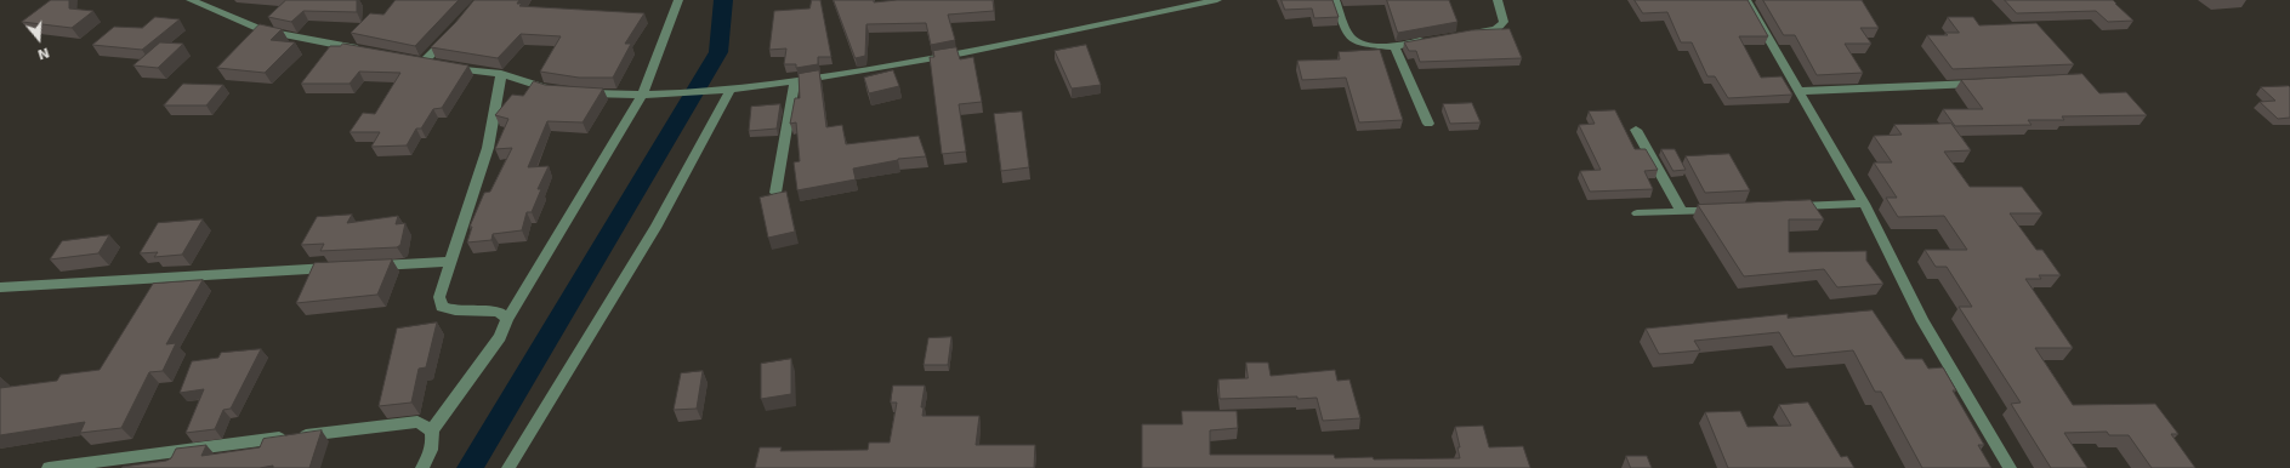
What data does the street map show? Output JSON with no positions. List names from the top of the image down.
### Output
{
  "north": "bottom"
}
